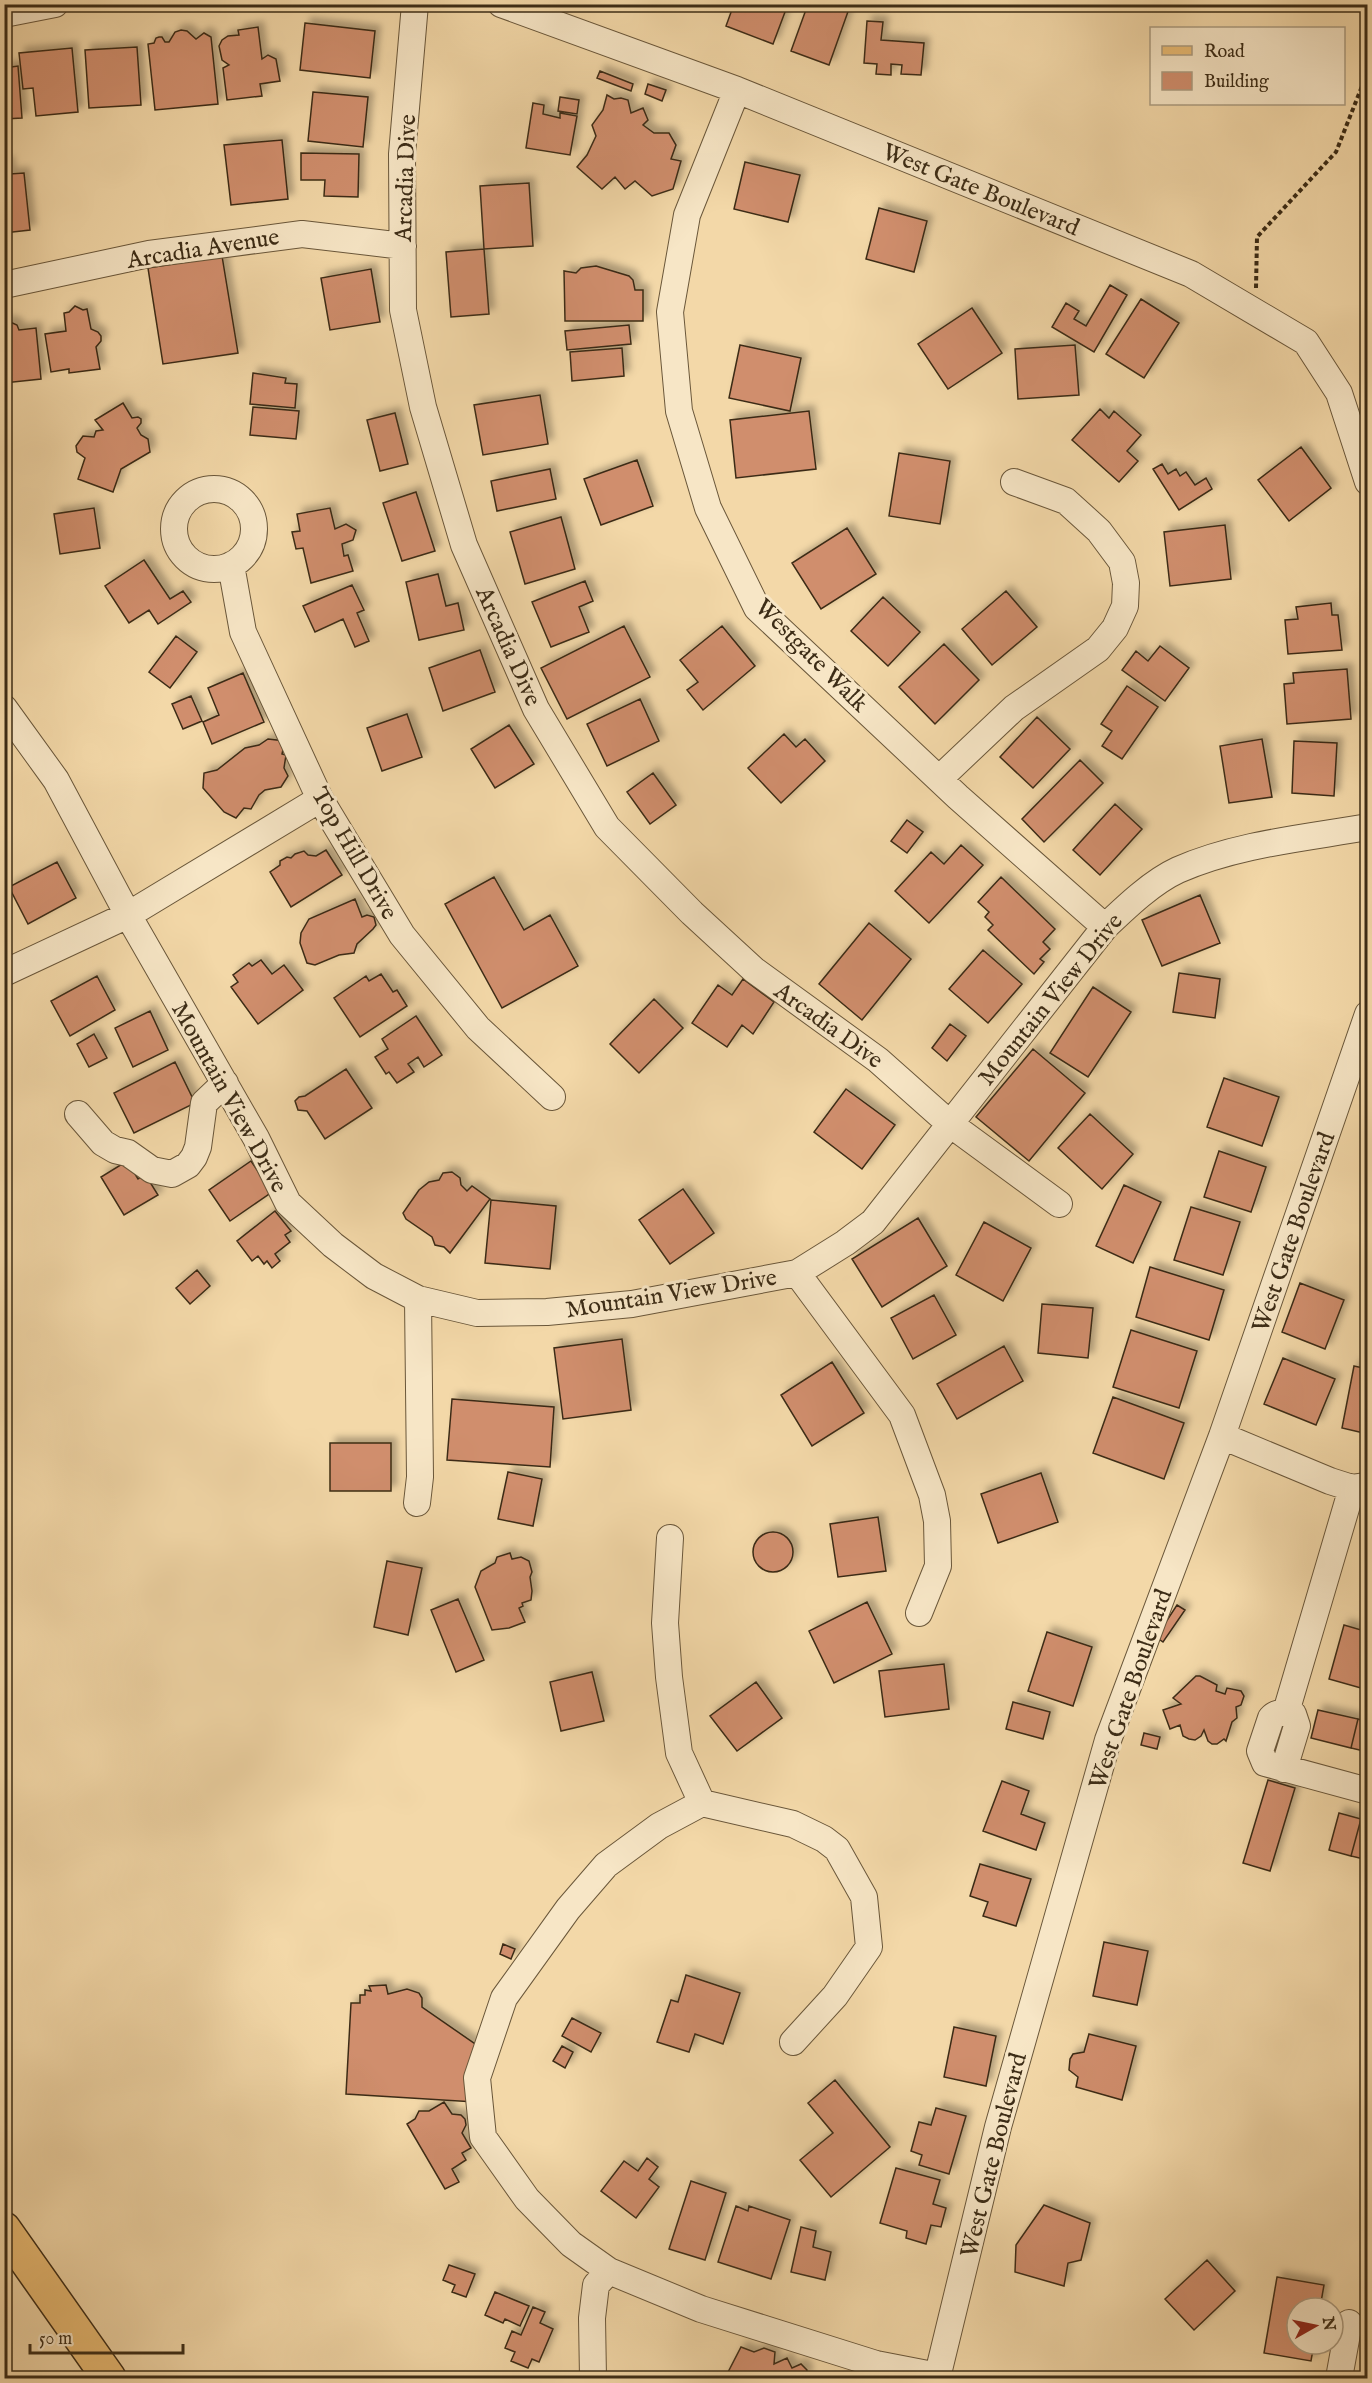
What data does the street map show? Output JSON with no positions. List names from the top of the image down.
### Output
{
  "streets": {
    "street": [
      "Arcadia Dive",
      "West Gate Boulevard",
      "Arcadia Avenue",
      "Westgate Walk",
      "Top Hill Drive",
      "Mountain View Drive"
    ]
  },
  "crossings": [
    ["Arcadia Dive", "Arcadia Avenue"],
    ["Arcadia Dive", "Mountain View Drive"],
    ["West Gate Boulevard", "Westgate Walk"],
    ["Westgate Walk", "Mountain View Drive"]
  ],
  "legend": ["Road", "Building"],
  "scale_bar": "50 m",
  "north": "right"
}
